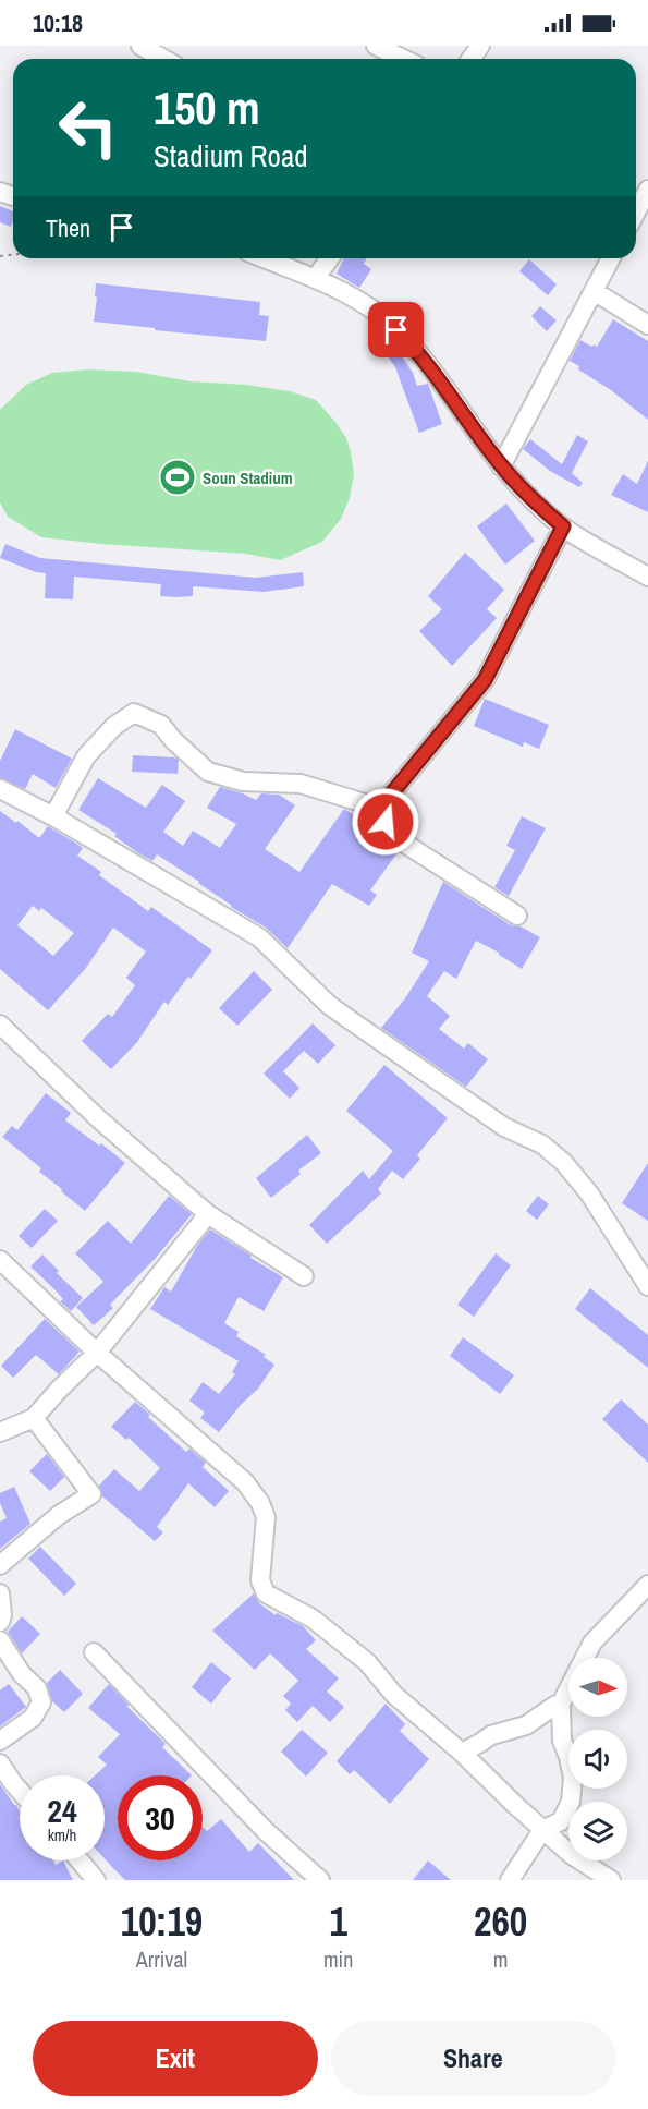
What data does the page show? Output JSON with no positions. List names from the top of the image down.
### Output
{
  "places": {
    "sports": ["Soun Stadium"]
  },
  "north": "right",
  "page": {
    "status": "10:18",
    "turn": ["150 m", "Stadium Road"],
    "then": "Then",
    "speed": "24 km/h",
    "limit": "30",
    "eta": [
      "10:19",
      "Arrival",
      "1",
      "min",
      "260",
      "m"
    ],
    "buttons": ["Exit", "Share"]
  }
}
